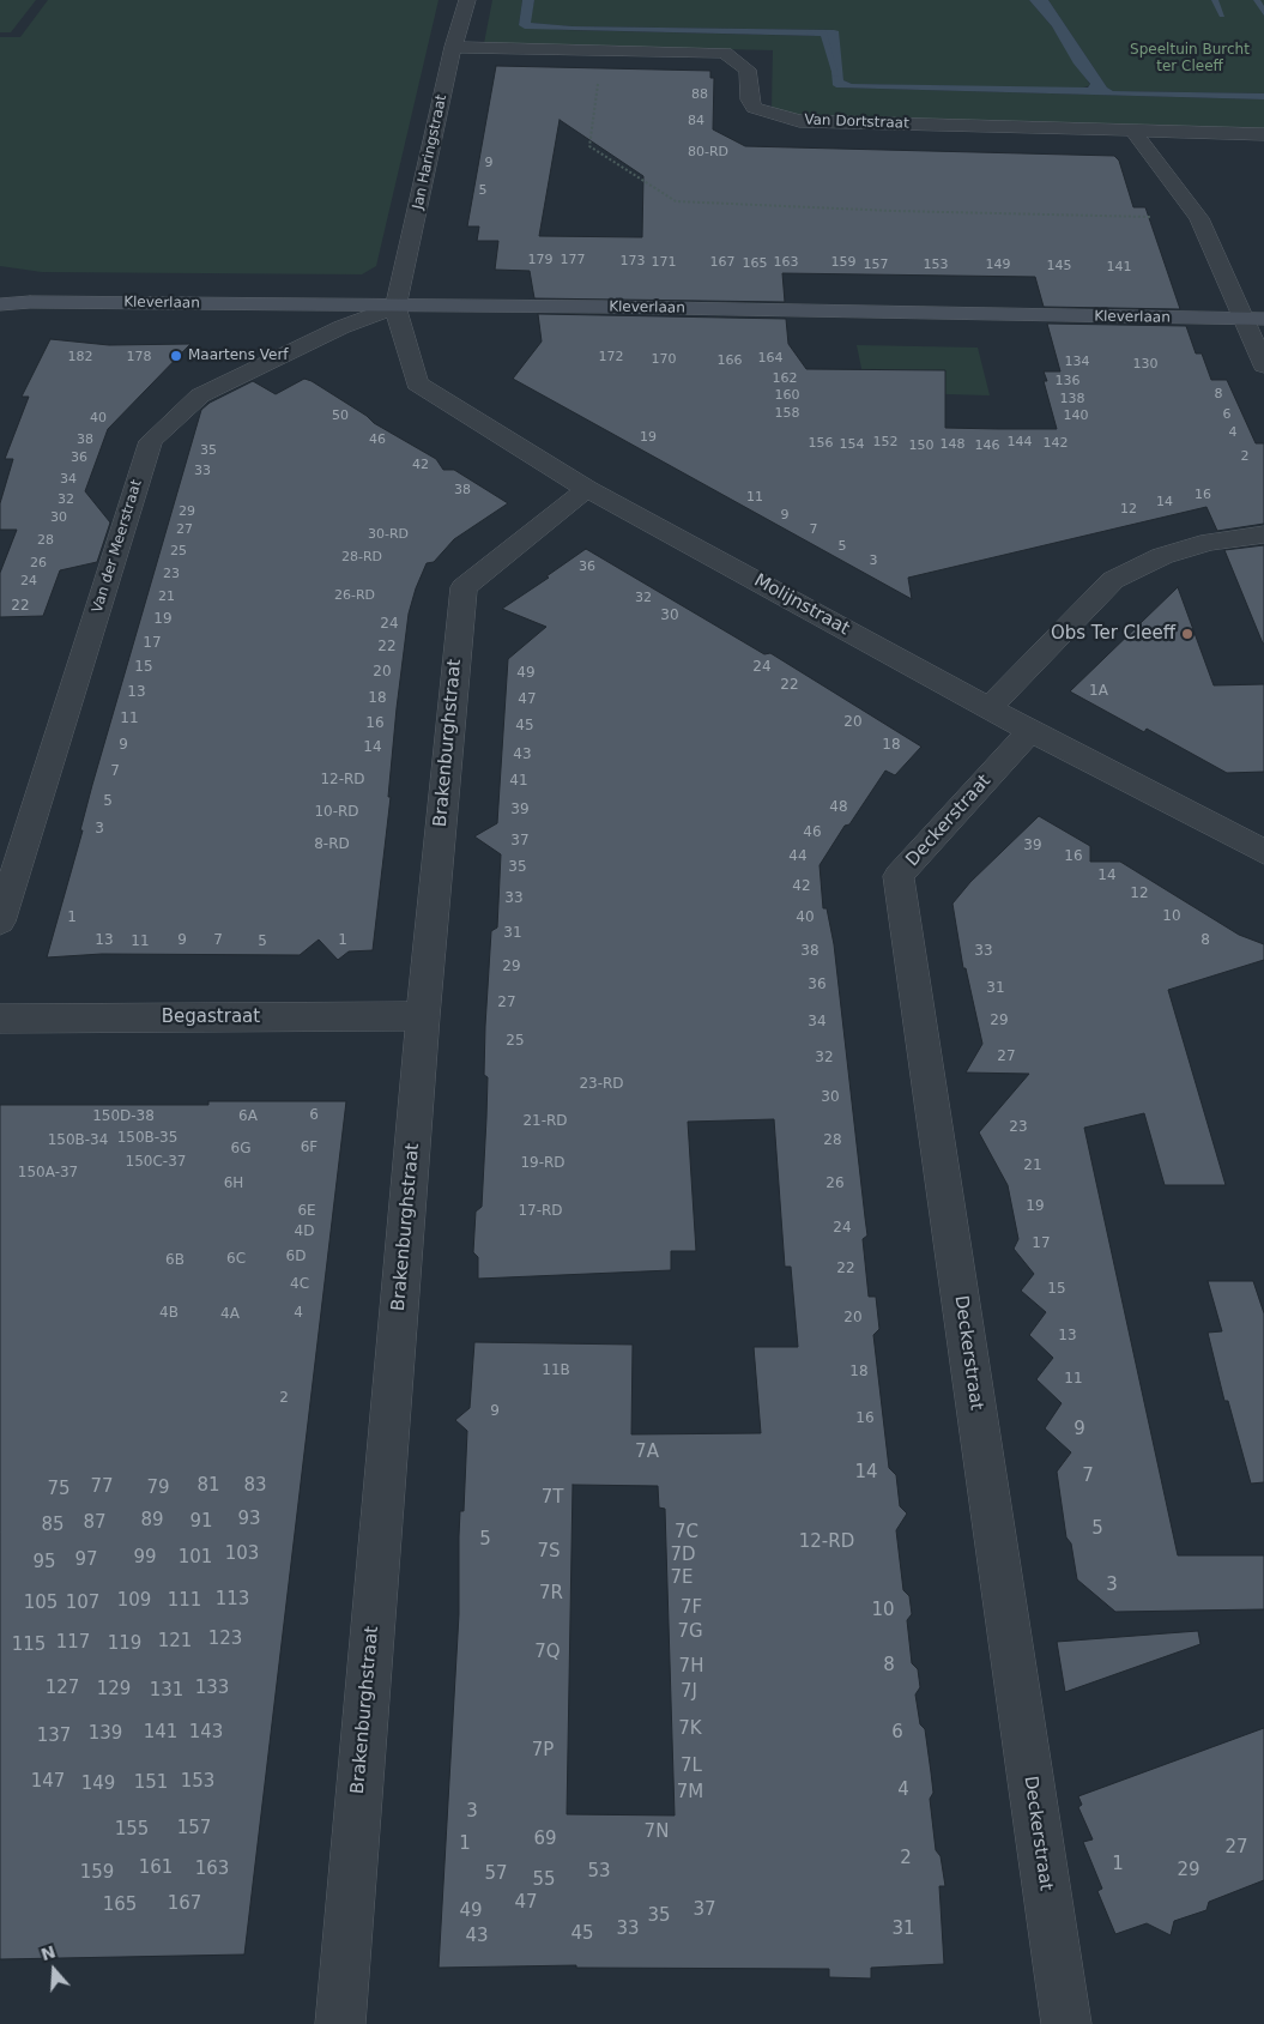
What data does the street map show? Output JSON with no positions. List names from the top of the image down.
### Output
{
  "streets": {
    "main road": ["Kleverlaan"],
    "street": [
      "Van Dortstraat",
      "Jan Haringstraat",
      "Van der Meerstraat",
      "Molijnstraat",
      "Brakenburghstraat",
      "Deckerstraat",
      "Begastraat"
    ]
  },
  "crossings": [
    ["Van Dortstraat", "Jan Haringstraat"],
    ["Jan Haringstraat", "Kleverlaan"],
    ["Jan Haringstraat", "Van der Meerstraat"],
    ["Jan Haringstraat", "Molijnstraat"],
    ["Kleverlaan", "Van der Meerstraat"],
    ["Kleverlaan", "Molijnstraat"],
    ["Van der Meerstraat", "Molijnstraat"],
    ["Molijnstraat", "Brakenburghstraat"],
    ["Molijnstraat", "Deckerstraat"],
    ["Brakenburghstraat", "Begastraat"]
  ],
  "parks": ["Speeltuin Burcht ter Cleeff"],
  "places": ["Maartens Verf", "Obs Ter Cleeff"],
  "house_numbers": [
    "88",
    "84",
    "80-RD",
    "9",
    "5",
    "179",
    "177",
    "173",
    "171",
    "167",
    "163",
    "159",
    "165",
    "157",
    "153",
    "149",
    "145",
    "141",
    "182",
    "178",
    "172",
    "164",
    "170",
    "166",
    "134",
    "130",
    "162",
    "136",
    "8",
    "160",
    "138",
    "158",
    "6",
    "50",
    "140",
    "40",
    "4",
    "19",
    "38",
    "46",
    "152",
    "144",
    "156",
    "142",
    "154",
    "148",
    "150",
    "146",
    "35",
    "2",
    "36",
    "42",
    "33",
    "34",
    "38",
    "16",
    "11",
    "32",
    "14",
    "12",
    "29",
    "9",
    "30",
    "27",
    "7",
    "30-RD",
    "28",
    "5",
    "25",
    "28-RD",
    "3",
    "26",
    "36",
    "23",
    "24",
    "26-RD",
    "21",
    "32",
    "22",
    "30",
    "19",
    "24",
    "17",
    "22",
    "15",
    "24",
    "20",
    "49",
    "22",
    "1A",
    "13",
    "18",
    "47",
    "11",
    "20",
    "16",
    "45",
    "9",
    "18",
    "14",
    "43",
    "7",
    "12-RD",
    "41",
    "5",
    "48",
    "39",
    "10-RD",
    "3",
    "46",
    "37",
    "8-RD",
    "39",
    "44",
    "16",
    "35",
    "14",
    "42",
    "12",
    "33",
    "10",
    "1",
    "40",
    "31",
    "13",
    "9",
    "7",
    "1",
    "8",
    "11",
    "5",
    "38",
    "33",
    "29",
    "36",
    "31",
    "27",
    "29",
    "34",
    "25",
    "27",
    "32",
    "23-RD",
    "30",
    "6",
    "150D-38",
    "6A",
    "21-RD",
    "23",
    "150B-35",
    "150B-34",
    "28",
    "6F",
    "6G",
    "150C-37",
    "19-RD",
    "21",
    "150A-37",
    "6H",
    "26",
    "19",
    "6E",
    "17-RD",
    "24",
    "4D",
    "17",
    "6D",
    "6C",
    "6B",
    "22",
    "4C",
    "15",
    "4B",
    "4",
    "4A",
    "20",
    "13",
    "11B",
    "18",
    "11",
    "2",
    "9",
    "16",
    "9",
    "7A",
    "14",
    "7",
    "81",
    "83",
    "77",
    "79",
    "75",
    "7T",
    "93",
    "89",
    "91",
    "87",
    "85",
    "5",
    "7C",
    "5",
    "12-RD",
    "7S",
    "103",
    "7D",
    "99",
    "101",
    "97",
    "95",
    "7E",
    "3",
    "7R",
    "113",
    "109",
    "111",
    "105",
    "107",
    "7F",
    "10",
    "7G",
    "123",
    "121",
    "117",
    "119",
    "115",
    "7Q",
    "8",
    "7H",
    "127",
    "133",
    "129",
    "131",
    "7J",
    "7K",
    "141",
    "143",
    "6",
    "139",
    "137",
    "7P",
    "7L",
    "147",
    "153",
    "151",
    "149",
    "4",
    "7M",
    "3",
    "157",
    "155",
    "7N",
    "69",
    "1",
    "27",
    "2",
    "1",
    "161",
    "163",
    "29",
    "53",
    "159",
    "57",
    "55",
    "47",
    "167",
    "165",
    "37",
    "49",
    "35",
    "33",
    "31",
    "45",
    "43"
  ],
  "north": "top"
}
